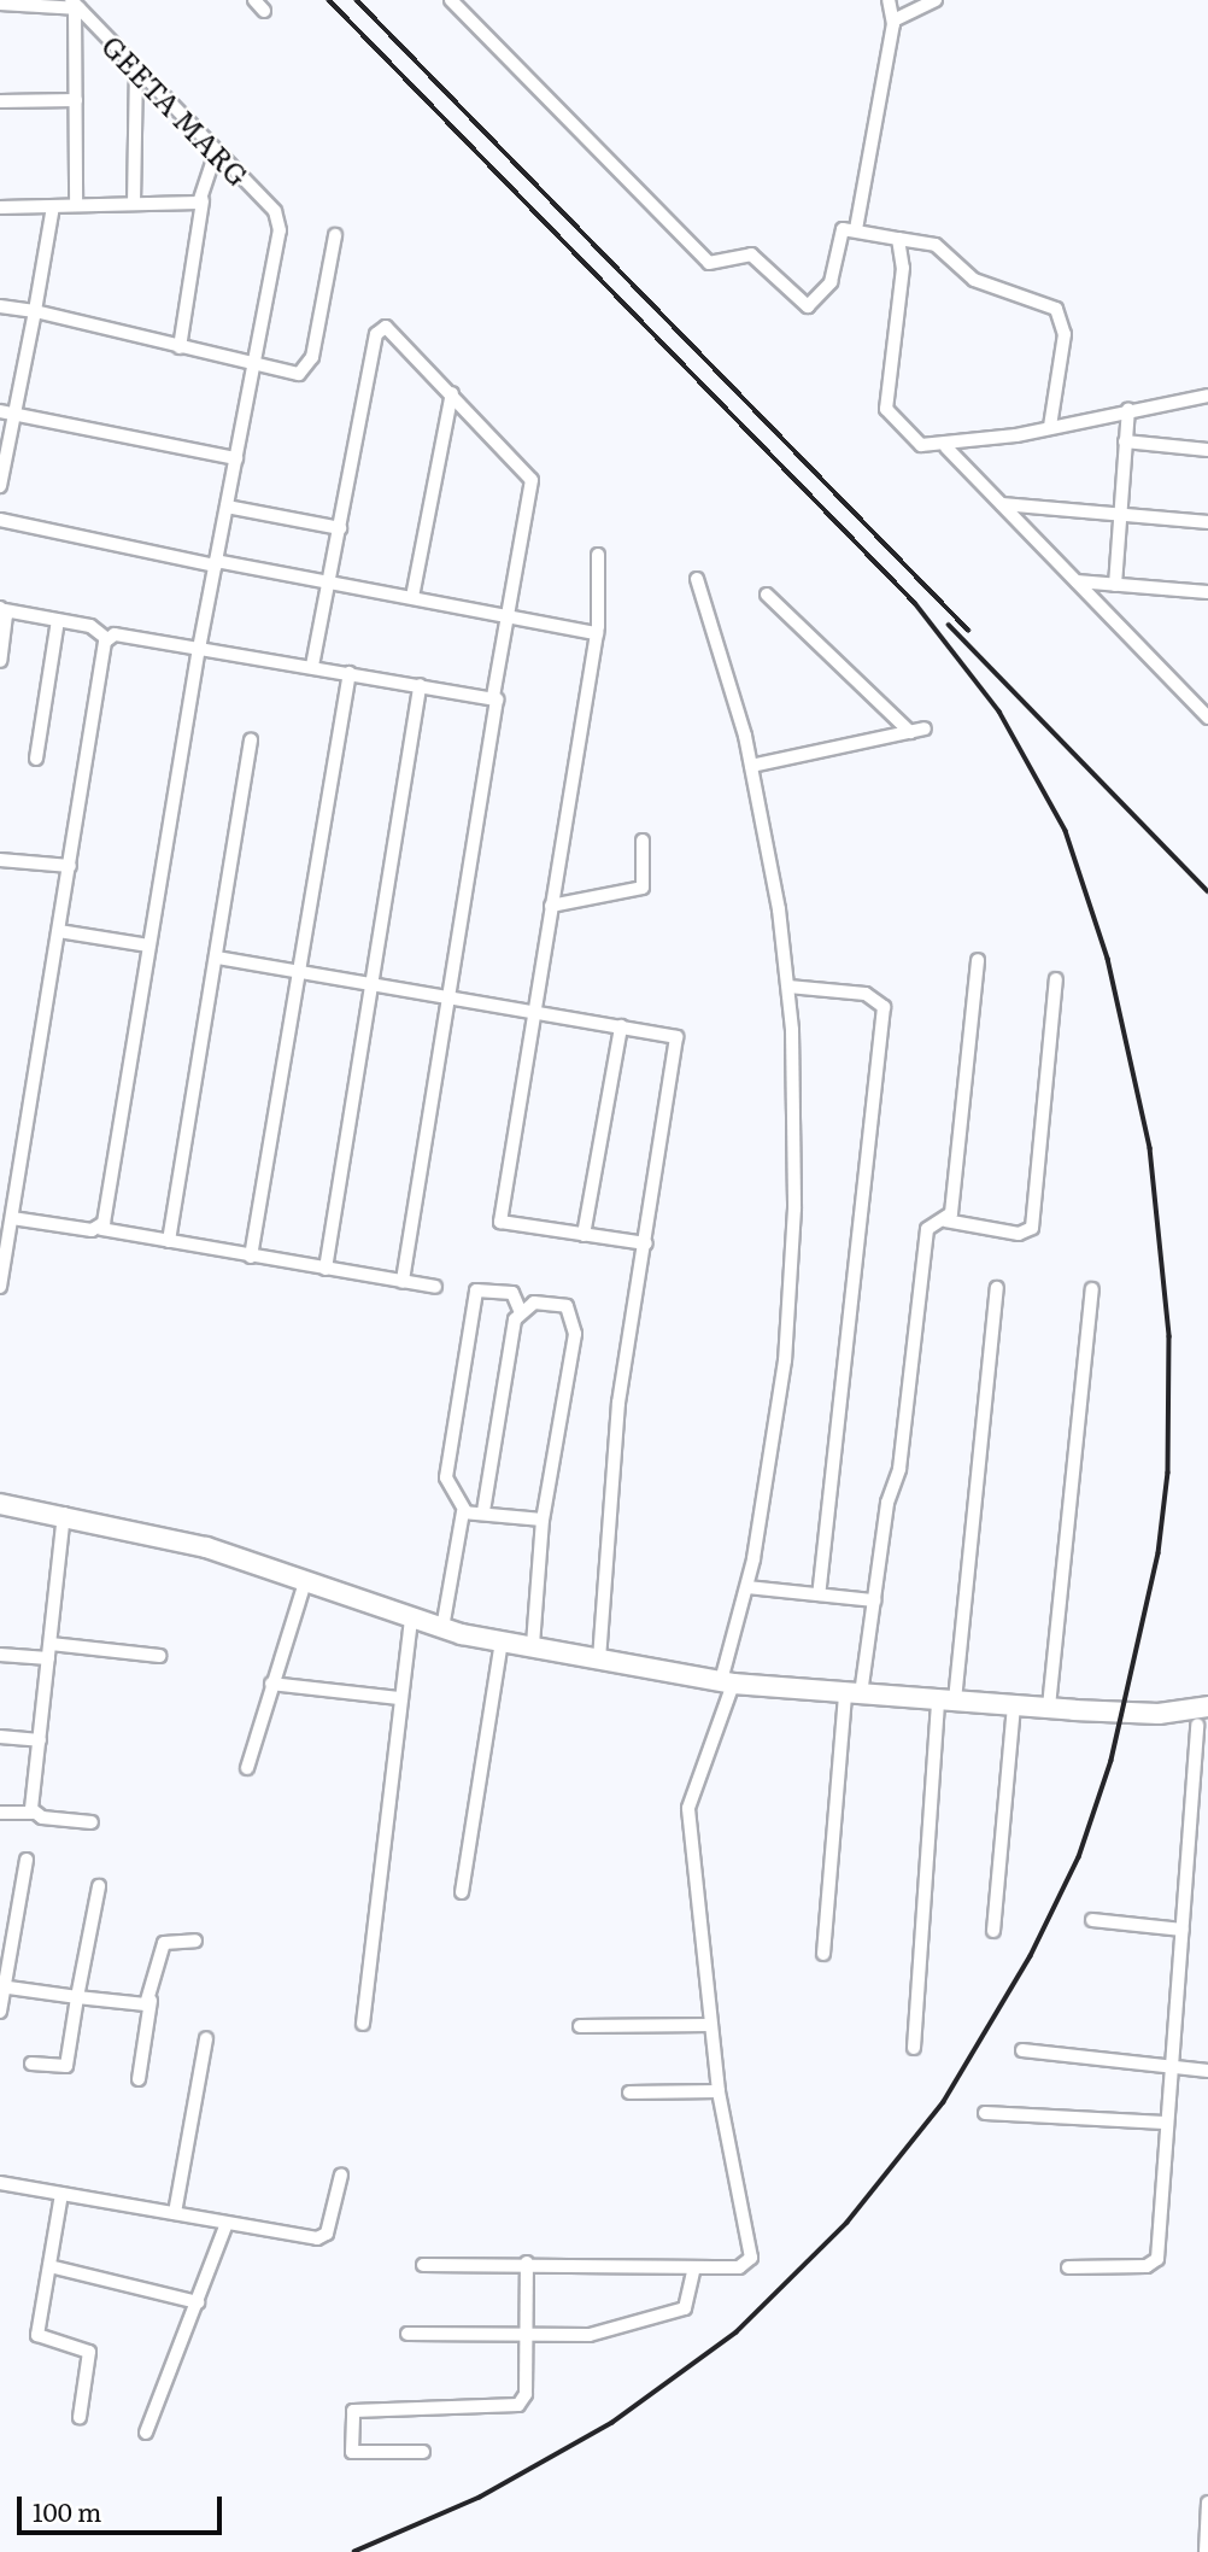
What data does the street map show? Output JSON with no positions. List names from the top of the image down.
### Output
{
  "streets": {
    "street": ["GEETA MARG"]
  },
  "scale_bar": "100 m"
}
